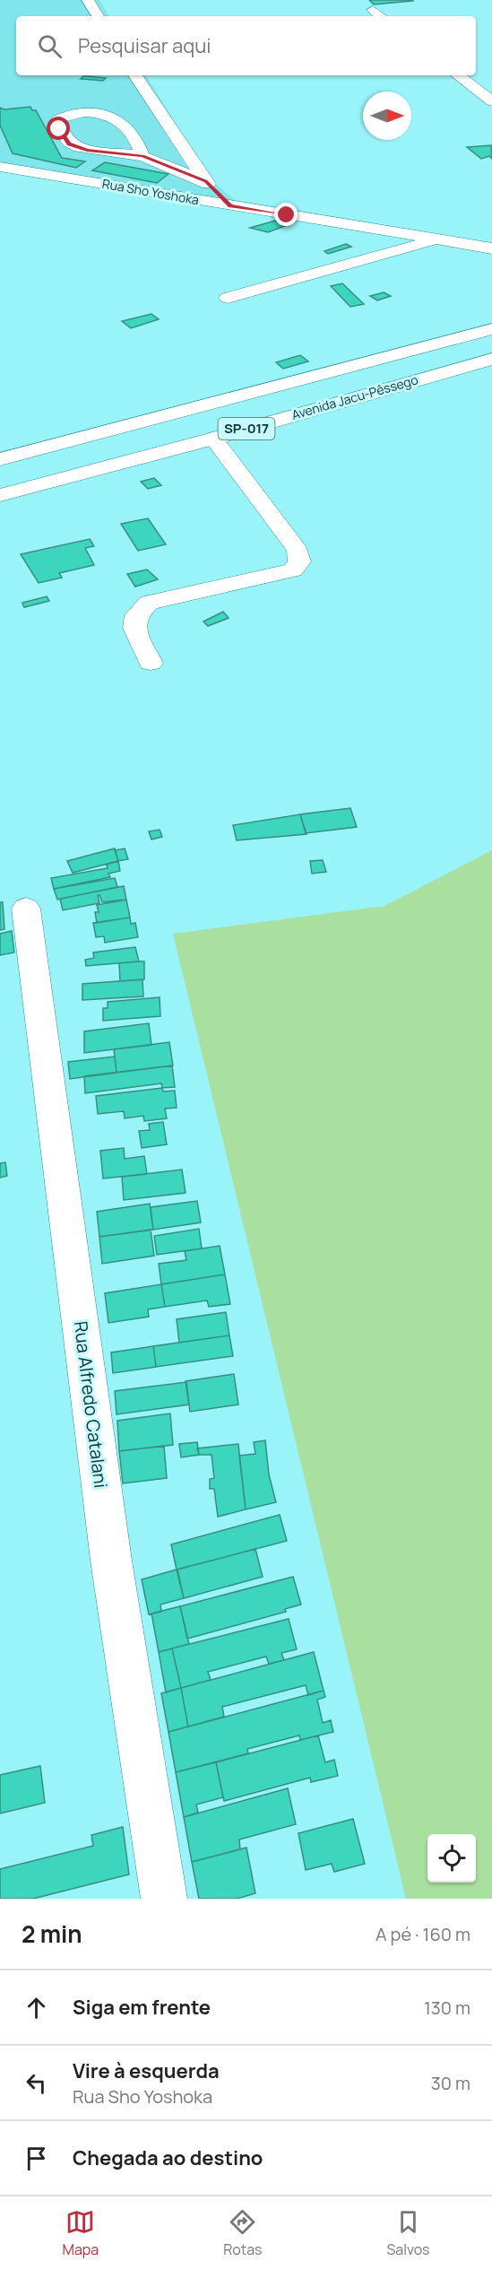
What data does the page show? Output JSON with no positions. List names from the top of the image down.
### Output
{
  "streets": {
    "main road": [
      "Rua Sho Yoshoka",
      "Avenida Jacu-Pêssego",
      "SP-017",
      "Rua Alfredo Catalani"
    ]
  },
  "north": "right",
  "page": {
    "search": "Pesquisar aqui",
    "heading": ["2 min", "A pé · 160 m"],
    "list": [
      ["Siga em frente", "130 m"],
      ["Vire à esquerda", "Rua Sho Yoshoka", "30 m"],
      "Chegada ao destino"
    ],
    "nav": ["Mapa", "Rotas", "Salvos"]
  }
}
